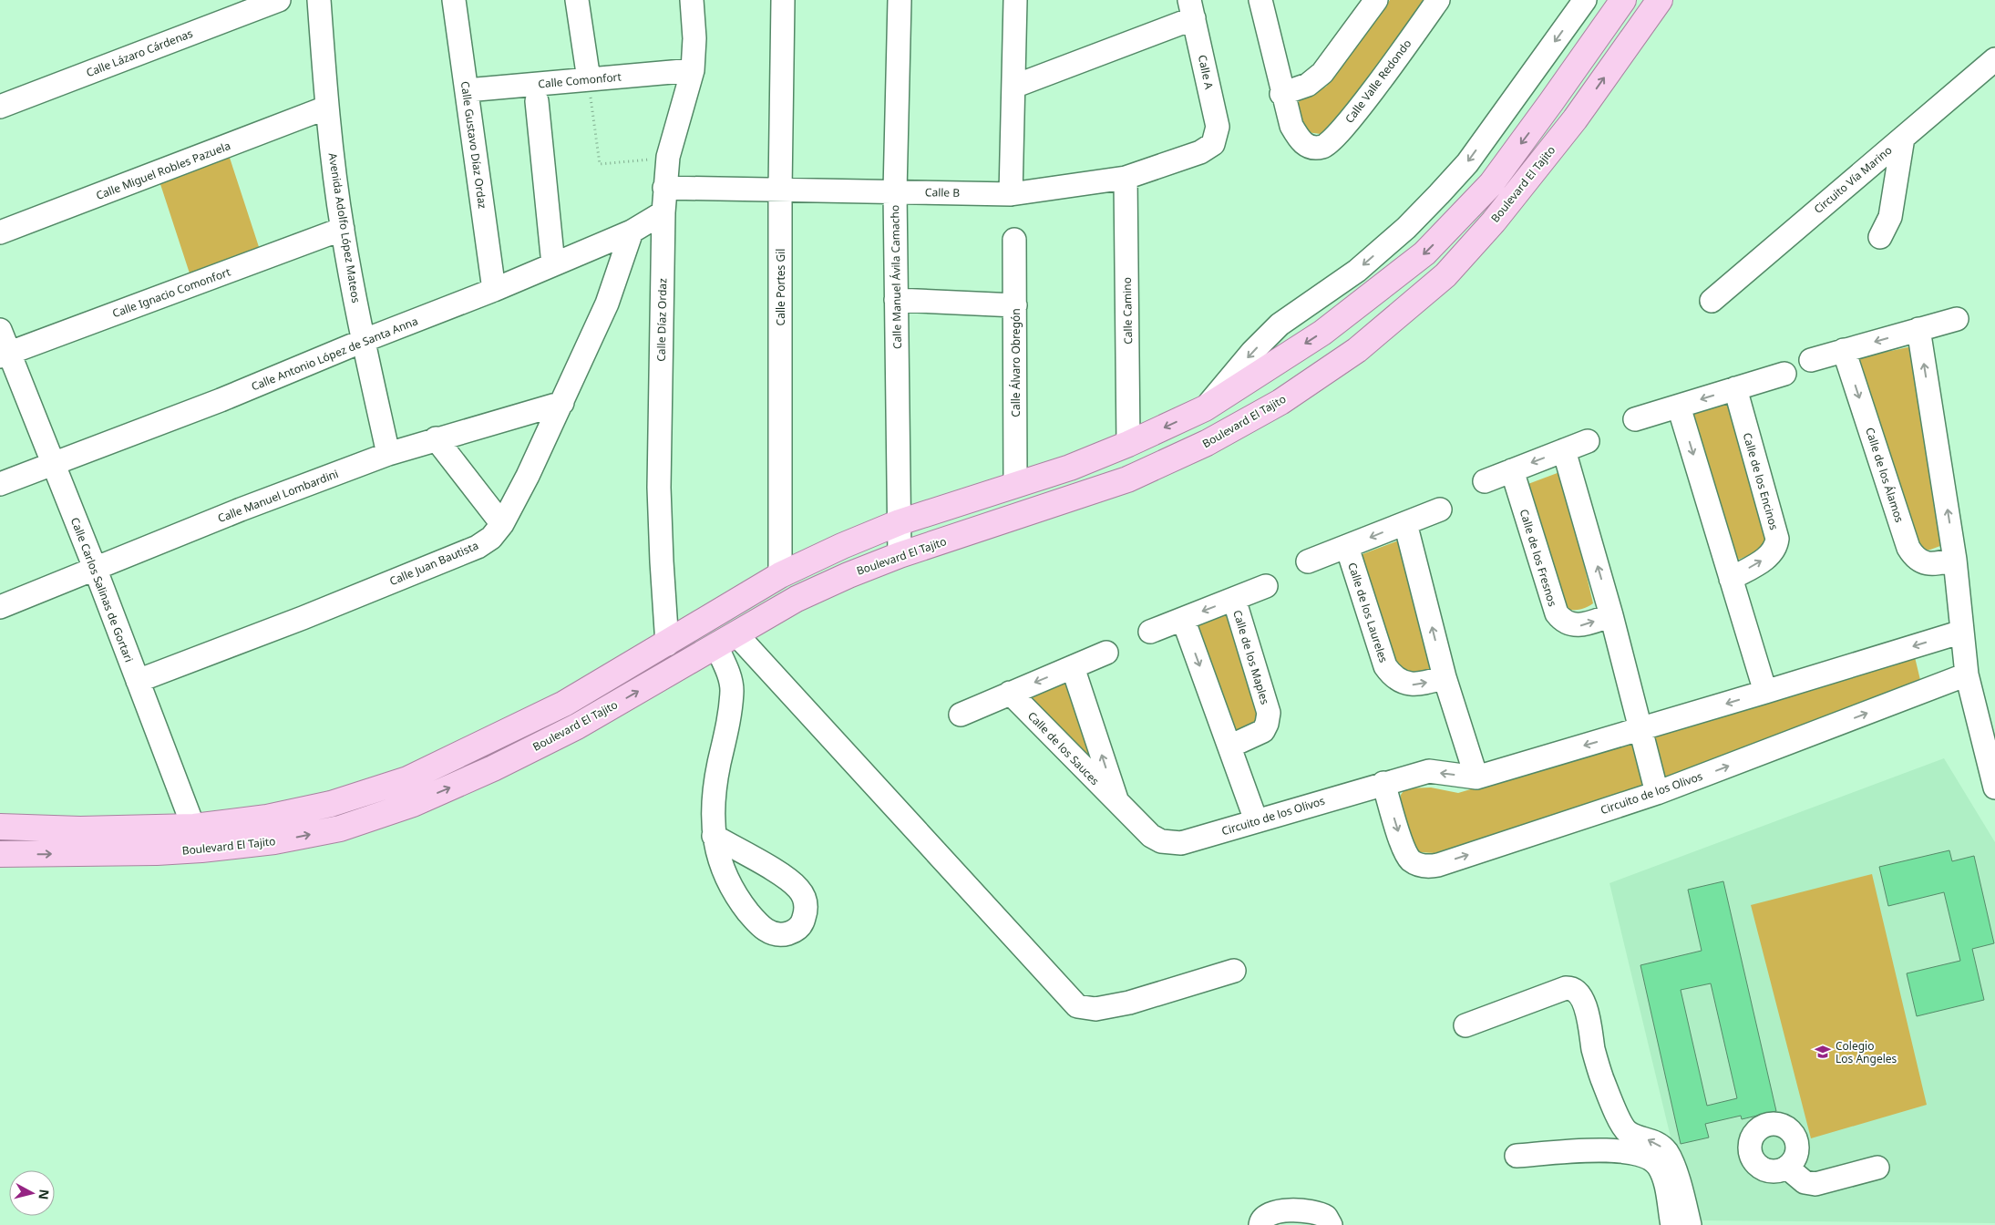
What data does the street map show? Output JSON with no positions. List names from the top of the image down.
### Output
{
  "streets": {
    "main road": ["Boulevard El Tajito"],
    "street": [
      "Calle Lázaro Cárdenas",
      "Calle A",
      "Calle Comonfort",
      "Calle Valle Redondo",
      "Calle Gustavo Díaz Ordaz",
      "Calle Miguel Robles Pazuela",
      "Circuito Vía Marino",
      "Calle B",
      "Avenida Adolfo López Mateos",
      "Calle Manuel Ávila Camacho",
      "Calle Portes Gil",
      "Calle Ignacio Comonfort",
      "Calle Camino",
      "Calle Díaz Ordaz",
      "Calle Antonio López de Santa Anna",
      "Calle Álvaro Obregón",
      "Calle de los Álamos",
      "Calle de los Encinos",
      "Calle Manuel Lombardini",
      "Calle de los Fresnos",
      "Calle Juan Bautista",
      "Calle Carlos Salinas de Gortari",
      "Calle de los Laureles",
      "Calle de los Maples",
      "Calle de los Sauces",
      "Circuito de los Olivos"
    ]
  },
  "crossings": [
    ["Calle A", "Calle B"],
    ["Calle Comonfort", "Calle Gustavo Díaz Ordaz"],
    ["Calle Comonfort", "Calle Díaz Ordaz"],
    ["Calle Gustavo Díaz Ordaz", "Calle Antonio López de Santa Anna"],
    ["Calle Miguel Robles Pazuela", "Avenida Adolfo López Mateos"],
    ["Boulevard El Tajito", "Calle Manuel Ávila Camacho"],
    ["Boulevard El Tajito", "Calle Portes Gil"],
    ["Boulevard El Tajito", "Calle Camino"],
    ["Boulevard El Tajito", "Calle Díaz Ordaz"],
    ["Boulevard El Tajito", "Calle Álvaro Obregón"],
    ["Boulevard El Tajito", "Calle Carlos Salinas de Gortari"],
    ["Calle B", "Calle Manuel Ávila Camacho"],
    ["Calle B", "Calle Portes Gil"],
    ["Calle B", "Calle Camino"],
    ["Calle B", "Calle Díaz Ordaz"],
    ["Avenida Adolfo López Mateos", "Calle Ignacio Comonfort"],
    ["Avenida Adolfo López Mateos", "Calle Antonio López de Santa Anna"],
    ["Avenida Adolfo López Mateos", "Calle Manuel Lombardini"],
    ["Calle Ignacio Comonfort", "Calle Carlos Salinas de Gortari"],
    ["Calle Díaz Ordaz", "Calle Antonio López de Santa Anna"],
    ["Calle Antonio López de Santa Anna", "Calle Juan Bautista"],
    ["Calle Antonio López de Santa Anna", "Calle Carlos Salinas de Gortari"],
    ["Calle Manuel Lombardini", "Calle Juan Bautista"],
    ["Calle Manuel Lombardini", "Calle Carlos Salinas de Gortari"],
    ["Calle Juan Bautista", "Calle Carlos Salinas de Gortari"],
    ["Calle de los Sauces", "Circuito de los Olivos"]
  ],
  "places": {
    "school or university": ["Colegio Los Angeles"]
  },
  "north": "right"
}
